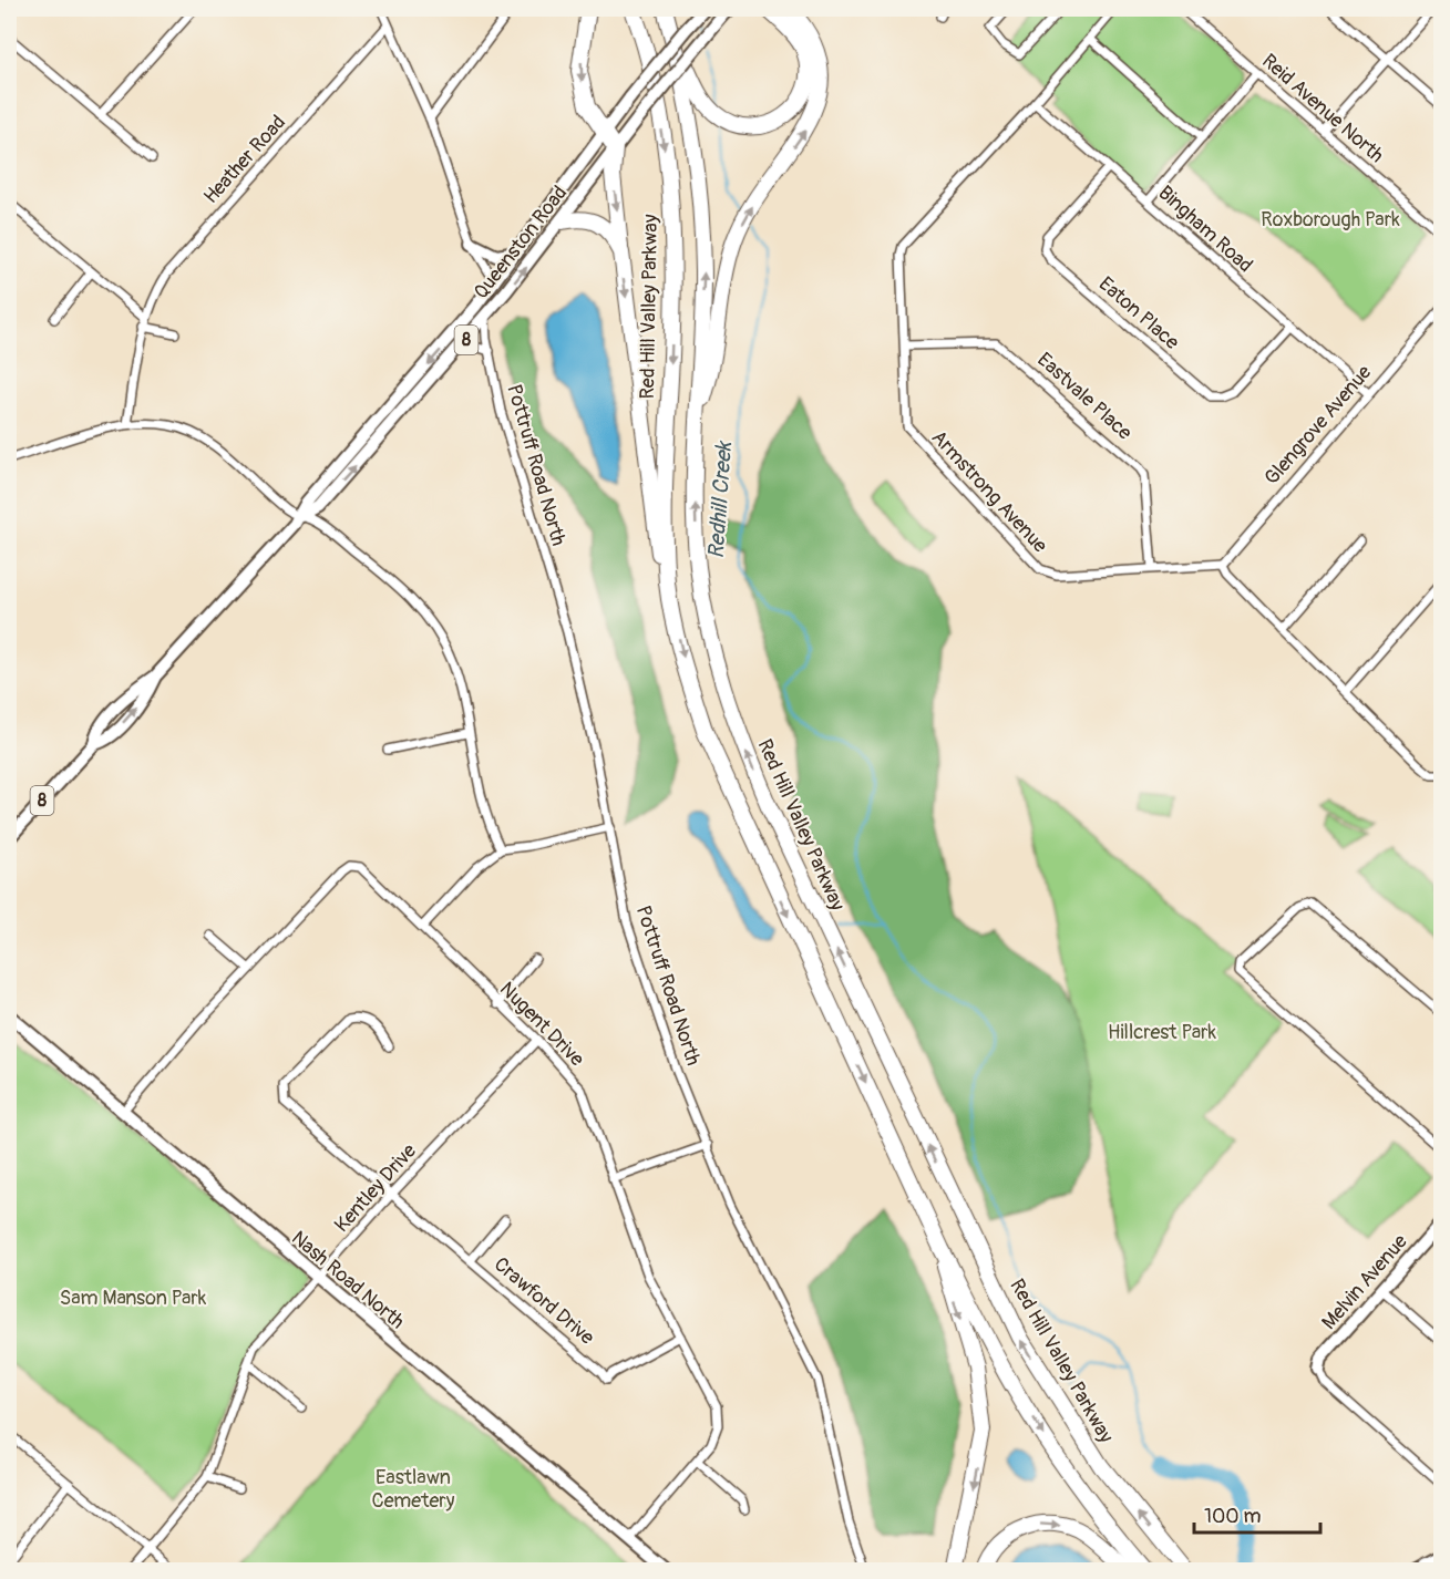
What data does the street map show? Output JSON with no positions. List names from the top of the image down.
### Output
{
  "streets": {
    "highway": ["Red Hill Valley Parkway"],
    "main road": [
      "Queenston Road",
      "8",
      "Nash Road North",
      "Melvin Avenue"
    ],
    "street": [
      "Reid Avenue North",
      "Heather Road",
      "Bingham Road",
      "Eaton Place",
      "Eastvale Place",
      "Glengrove Avenue",
      "Pottruff Road North",
      "Armstrong Avenue",
      "Nugent Drive",
      "Kentley Drive",
      "Crawford Drive"
    ]
  },
  "crossings": [
    ["Bingham Road", "Eaton Place"],
    ["Bingham Road", "Glengrove Avenue"],
    ["Bingham Road", "Armstrong Avenue"],
    ["Queenston Road", "Pottruff Road North"],
    ["Eastvale Place", "Armstrong Avenue"],
    ["Glengrove Avenue", "Armstrong Avenue"],
    ["Nugent Drive", "Kentley Drive"],
    ["Nugent Drive", "Nash Road North"],
    ["Nugent Drive", "Crawford Drive"],
    ["Kentley Drive", "Nash Road North"],
    ["Kentley Drive", "Crawford Drive"]
  ],
  "water": ["Redhill Creek"],
  "parks": [
    "Roxborough Park",
    "Hillcrest Park",
    "Sam Manson Park",
    "Eastlawn Cemetery"
  ],
  "scale_bar": "100 m"
}
